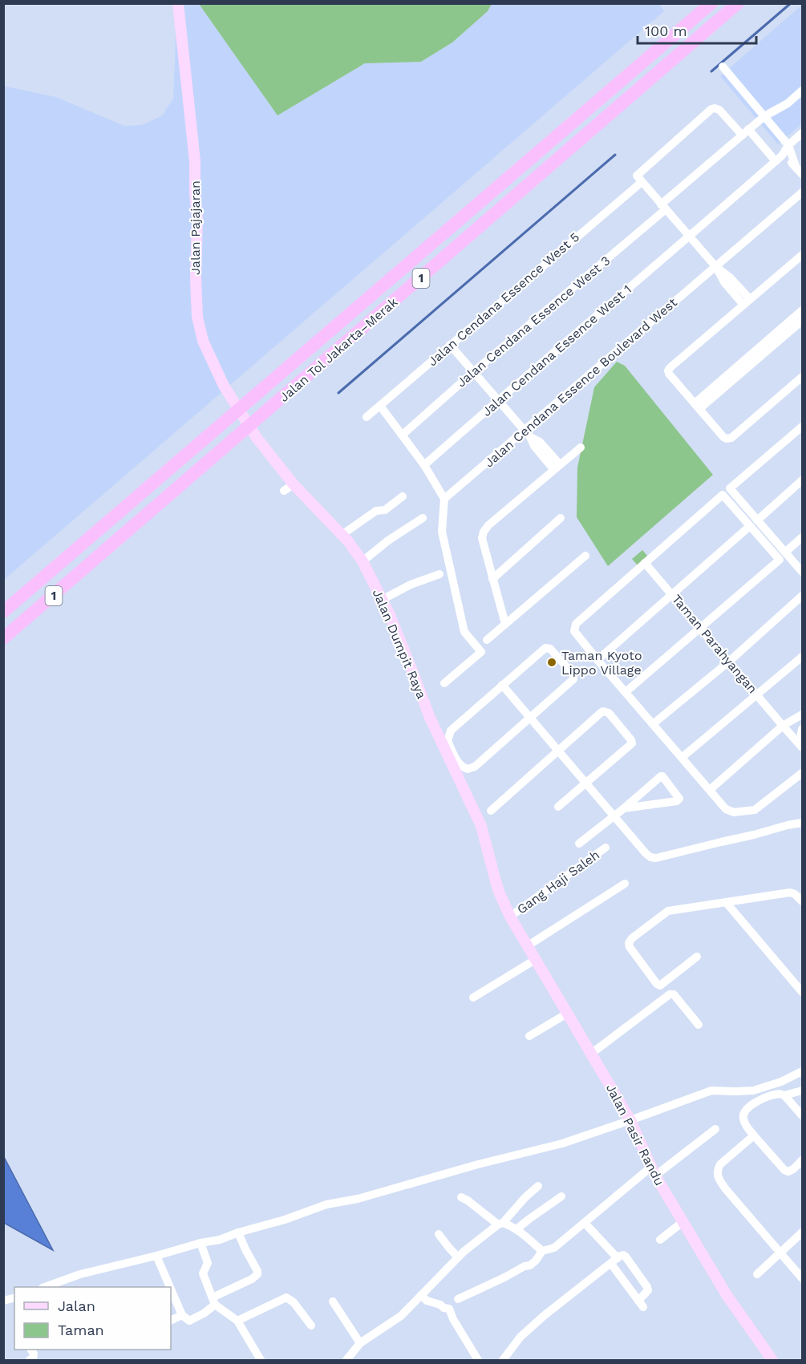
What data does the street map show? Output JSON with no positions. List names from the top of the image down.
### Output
{
  "streets": {
    "highway": ["1", "Jalan Tol Jakarta–Merak"],
    "main road": ["Jalan Pajajaran", "Jalan Dumpit Raya", "Jalan Pasir Randu"],
    "street": [
      "Jalan Cendana Essence West 5",
      "Jalan Cendana Essence West 3",
      "Jalan Cendana Essence West 1",
      "Jalan Cendana Essence Boulevard West",
      "Taman Parahyangan",
      "Gang Haji Saleh"
    ]
  },
  "crossings": [
    ["Jalan Pajajaran", "Jalan Dumpit Raya"],
    ["Jalan Dumpit Raya", "Jalan Pasir Randu"],
    ["Gang Haji Saleh", "Jalan Pasir Randu"]
  ],
  "places": ["Taman Kyoto Lippo Village"],
  "legend": ["Jalan", "Taman"],
  "scale_bar": "100 m"
}
